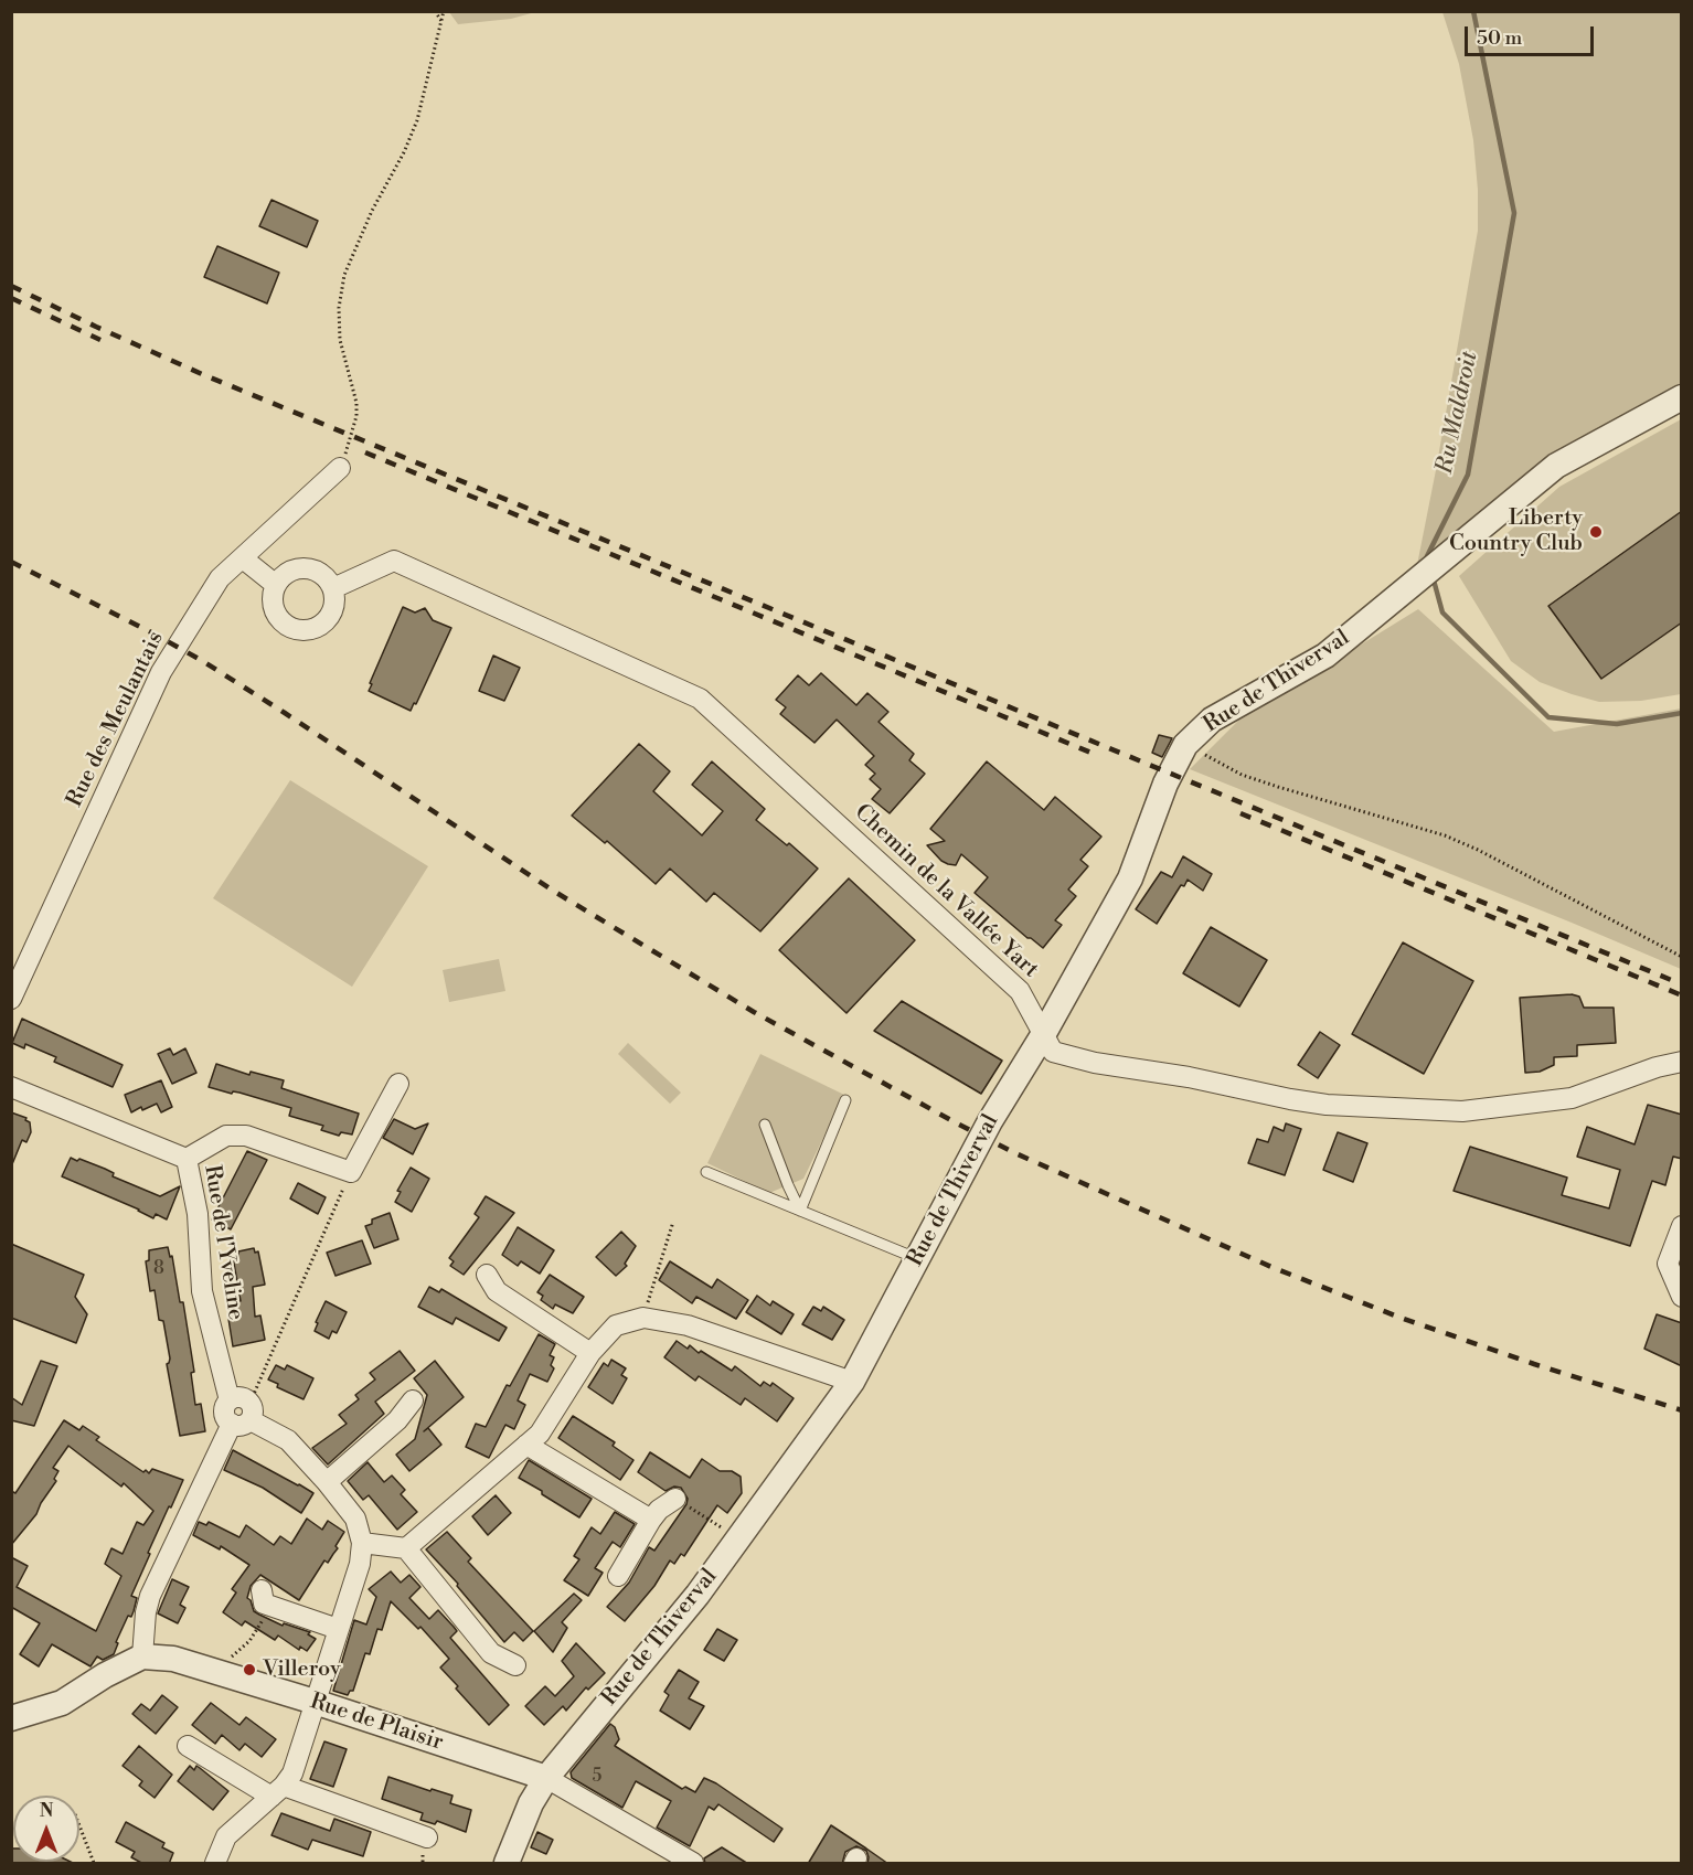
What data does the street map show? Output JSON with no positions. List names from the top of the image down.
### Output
{
  "streets": {
    "street": [
      "Rue de Thiverval",
      "Rue des Meulantais",
      "Chemin de la Vallée Yart",
      "Rue de l'Yveline",
      "Rue de Plaisir"
    ]
  },
  "crossings": [
    ["Rue de Thiverval", "Chemin de la Vallée Yart"],
    ["Rue de Thiverval", "Rue de Plaisir"]
  ],
  "water": ["Ru Maldroit"],
  "places": ["Liberty Country Club", "Villeroy"],
  "house_numbers": ["8", "5"],
  "scale_bar": "50 m",
  "north": "top"
}
